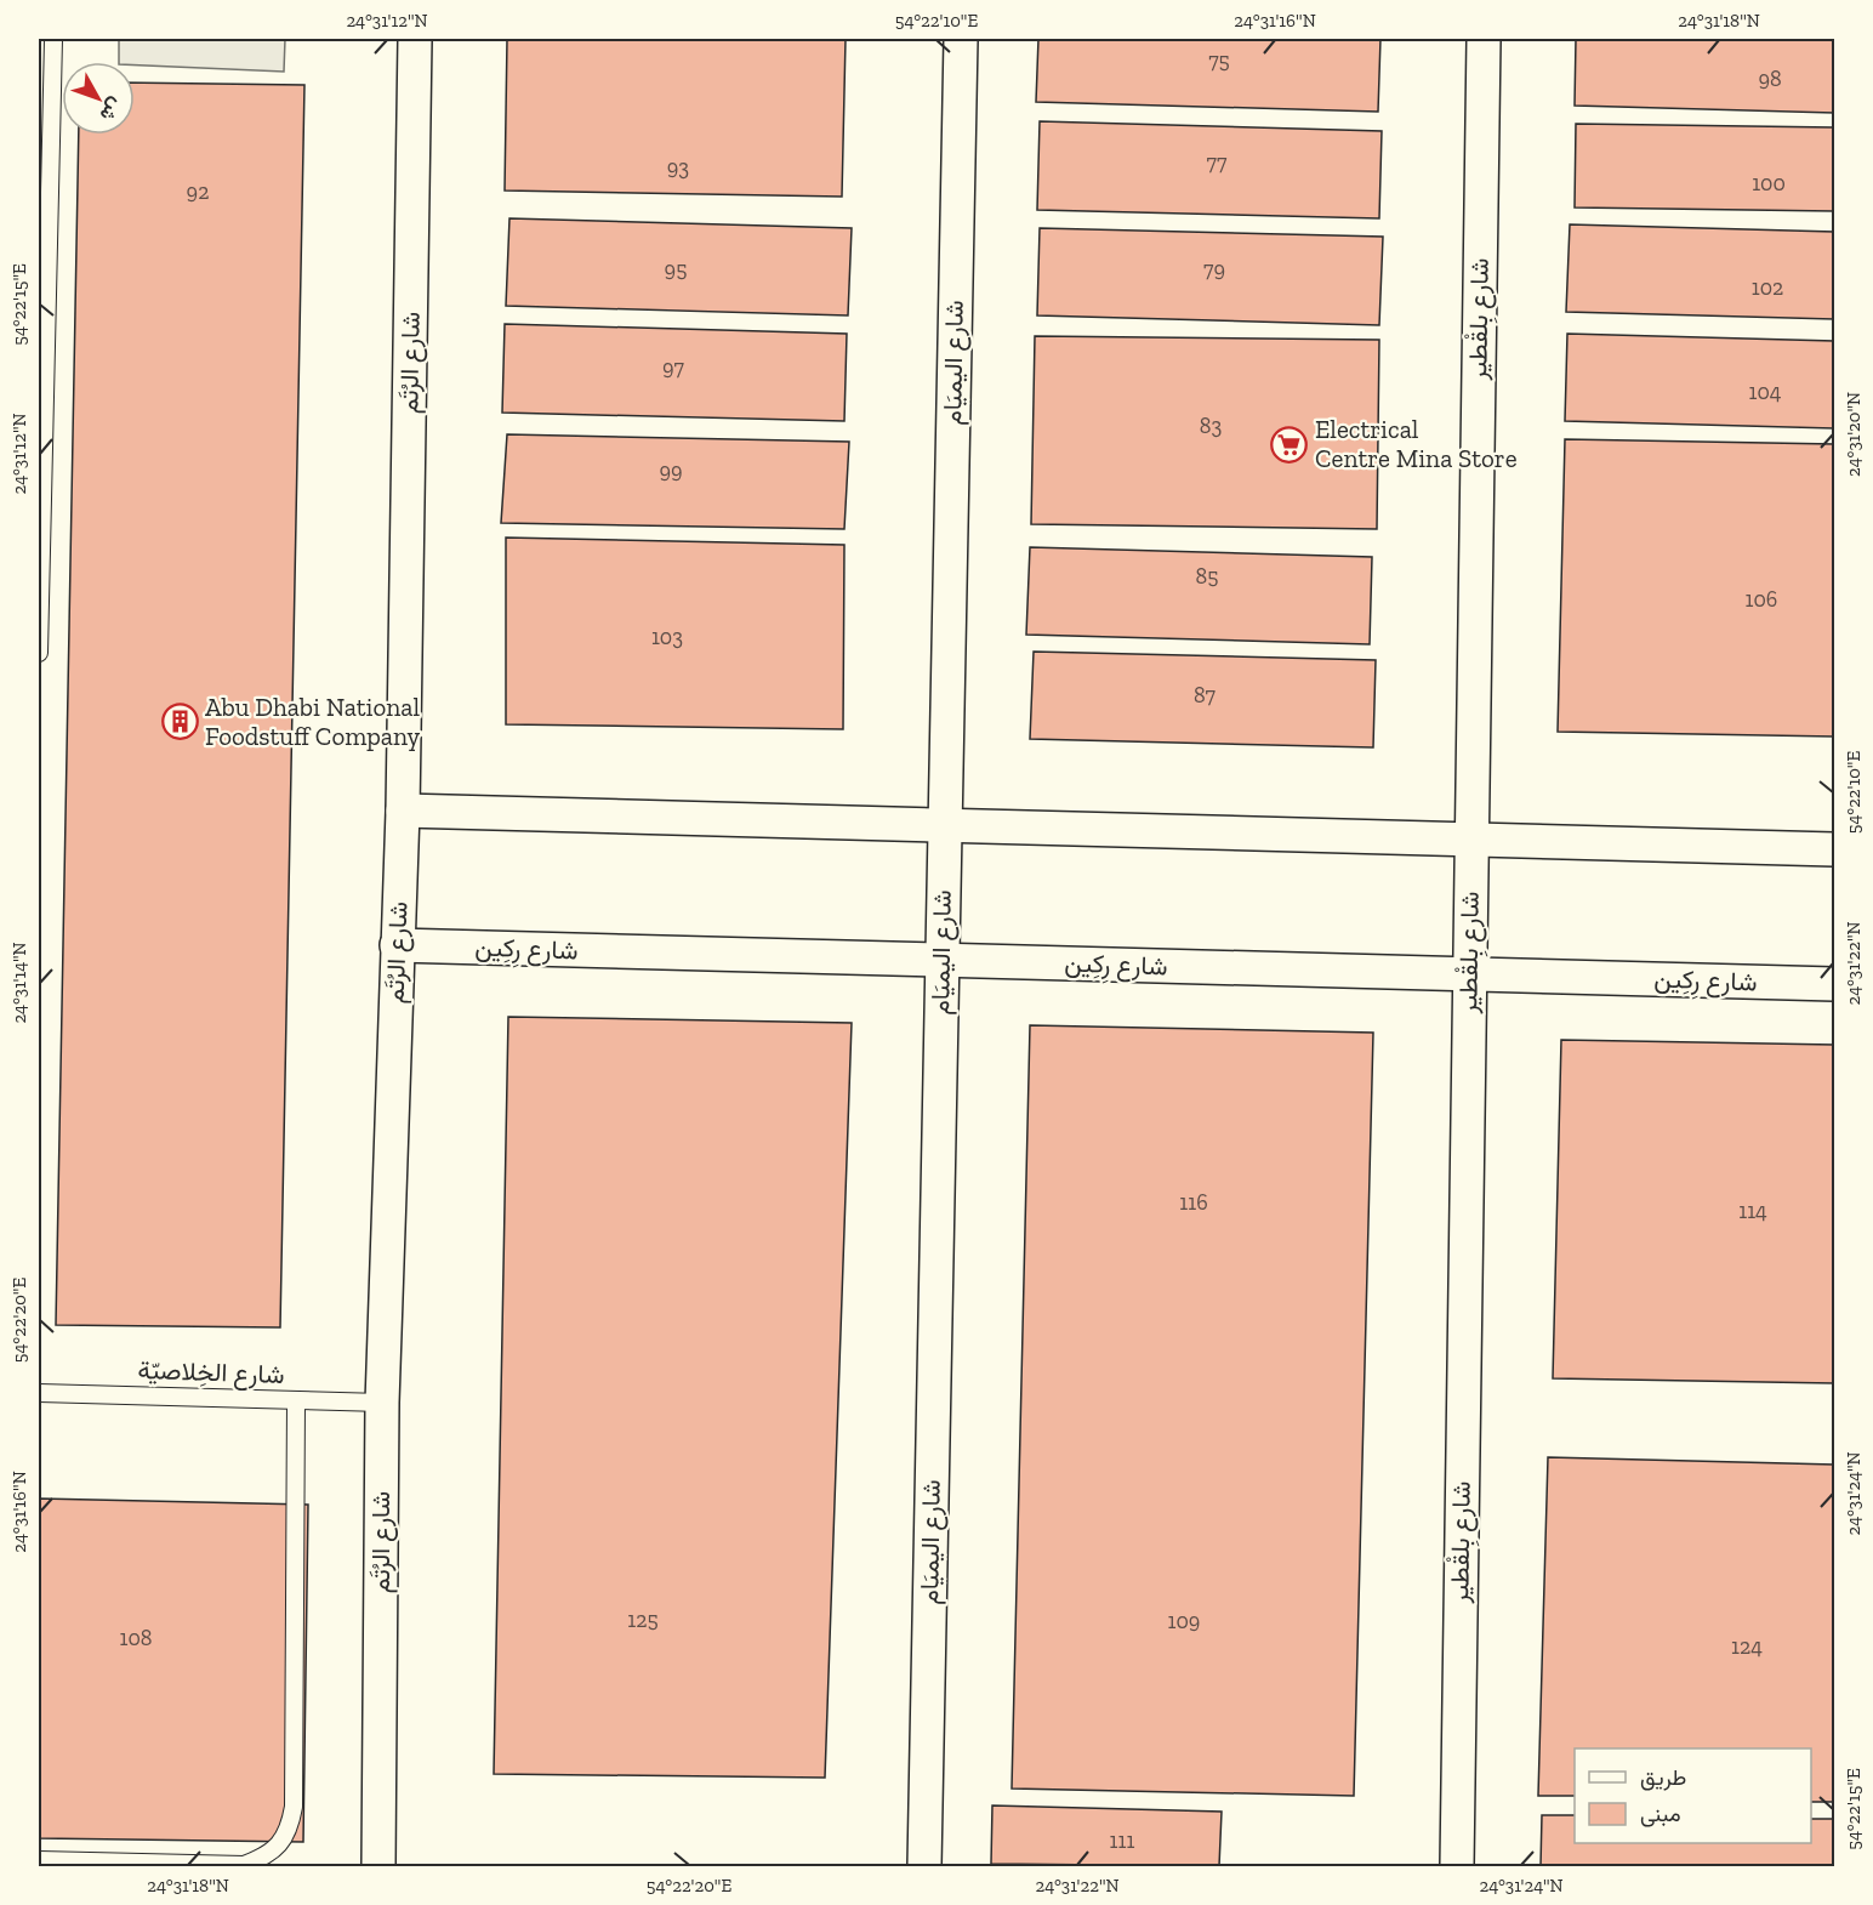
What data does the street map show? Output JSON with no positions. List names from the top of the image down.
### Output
{
  "streets": {
    "street": [
      "شارع بِلقْطير",
      "شارع الرُتَم",
      "شارع اليميَام",
      "شارع رِكِين"
    ],
    "lane": ["شارع الخِلاصيّة"]
  },
  "crossings": [
    ["شارع بِلقْطير", "شارع رِكِين"],
    ["شارع الرُتَم", "شارع رِكِين"],
    ["شارع الرُتَم", "شارع الخِلاصيّة"],
    ["شارع اليميَام", "شارع رِكِين"]
  ],
  "places": {
    "supermarket": ["Electrical Centre Mina Store"],
    "building": ["Abu Dhabi National Foodstuff Company"]
  },
  "house_numbers": [
    "75",
    "98",
    "77",
    "93",
    "100",
    "92",
    "95",
    "79",
    "102",
    "97",
    "104",
    "83",
    "99",
    "85",
    "106",
    "103",
    "87",
    "116",
    "114",
    "125",
    "109",
    "108",
    "124",
    "111"
  ],
  "legend": ["طريق", "مبنى"],
  "north": "bottom right",
  "coordinates": [
    "24°31'12\"N",
    "54°22'10\"E",
    "24°31'16\"N",
    "24°31'18\"N",
    "54°22'15\"E",
    "24°31'20\"N",
    "24°31'22\"N",
    "24°31'14\"N",
    "54°22'20\"E",
    "24°31'24\"N"
  ]
}
